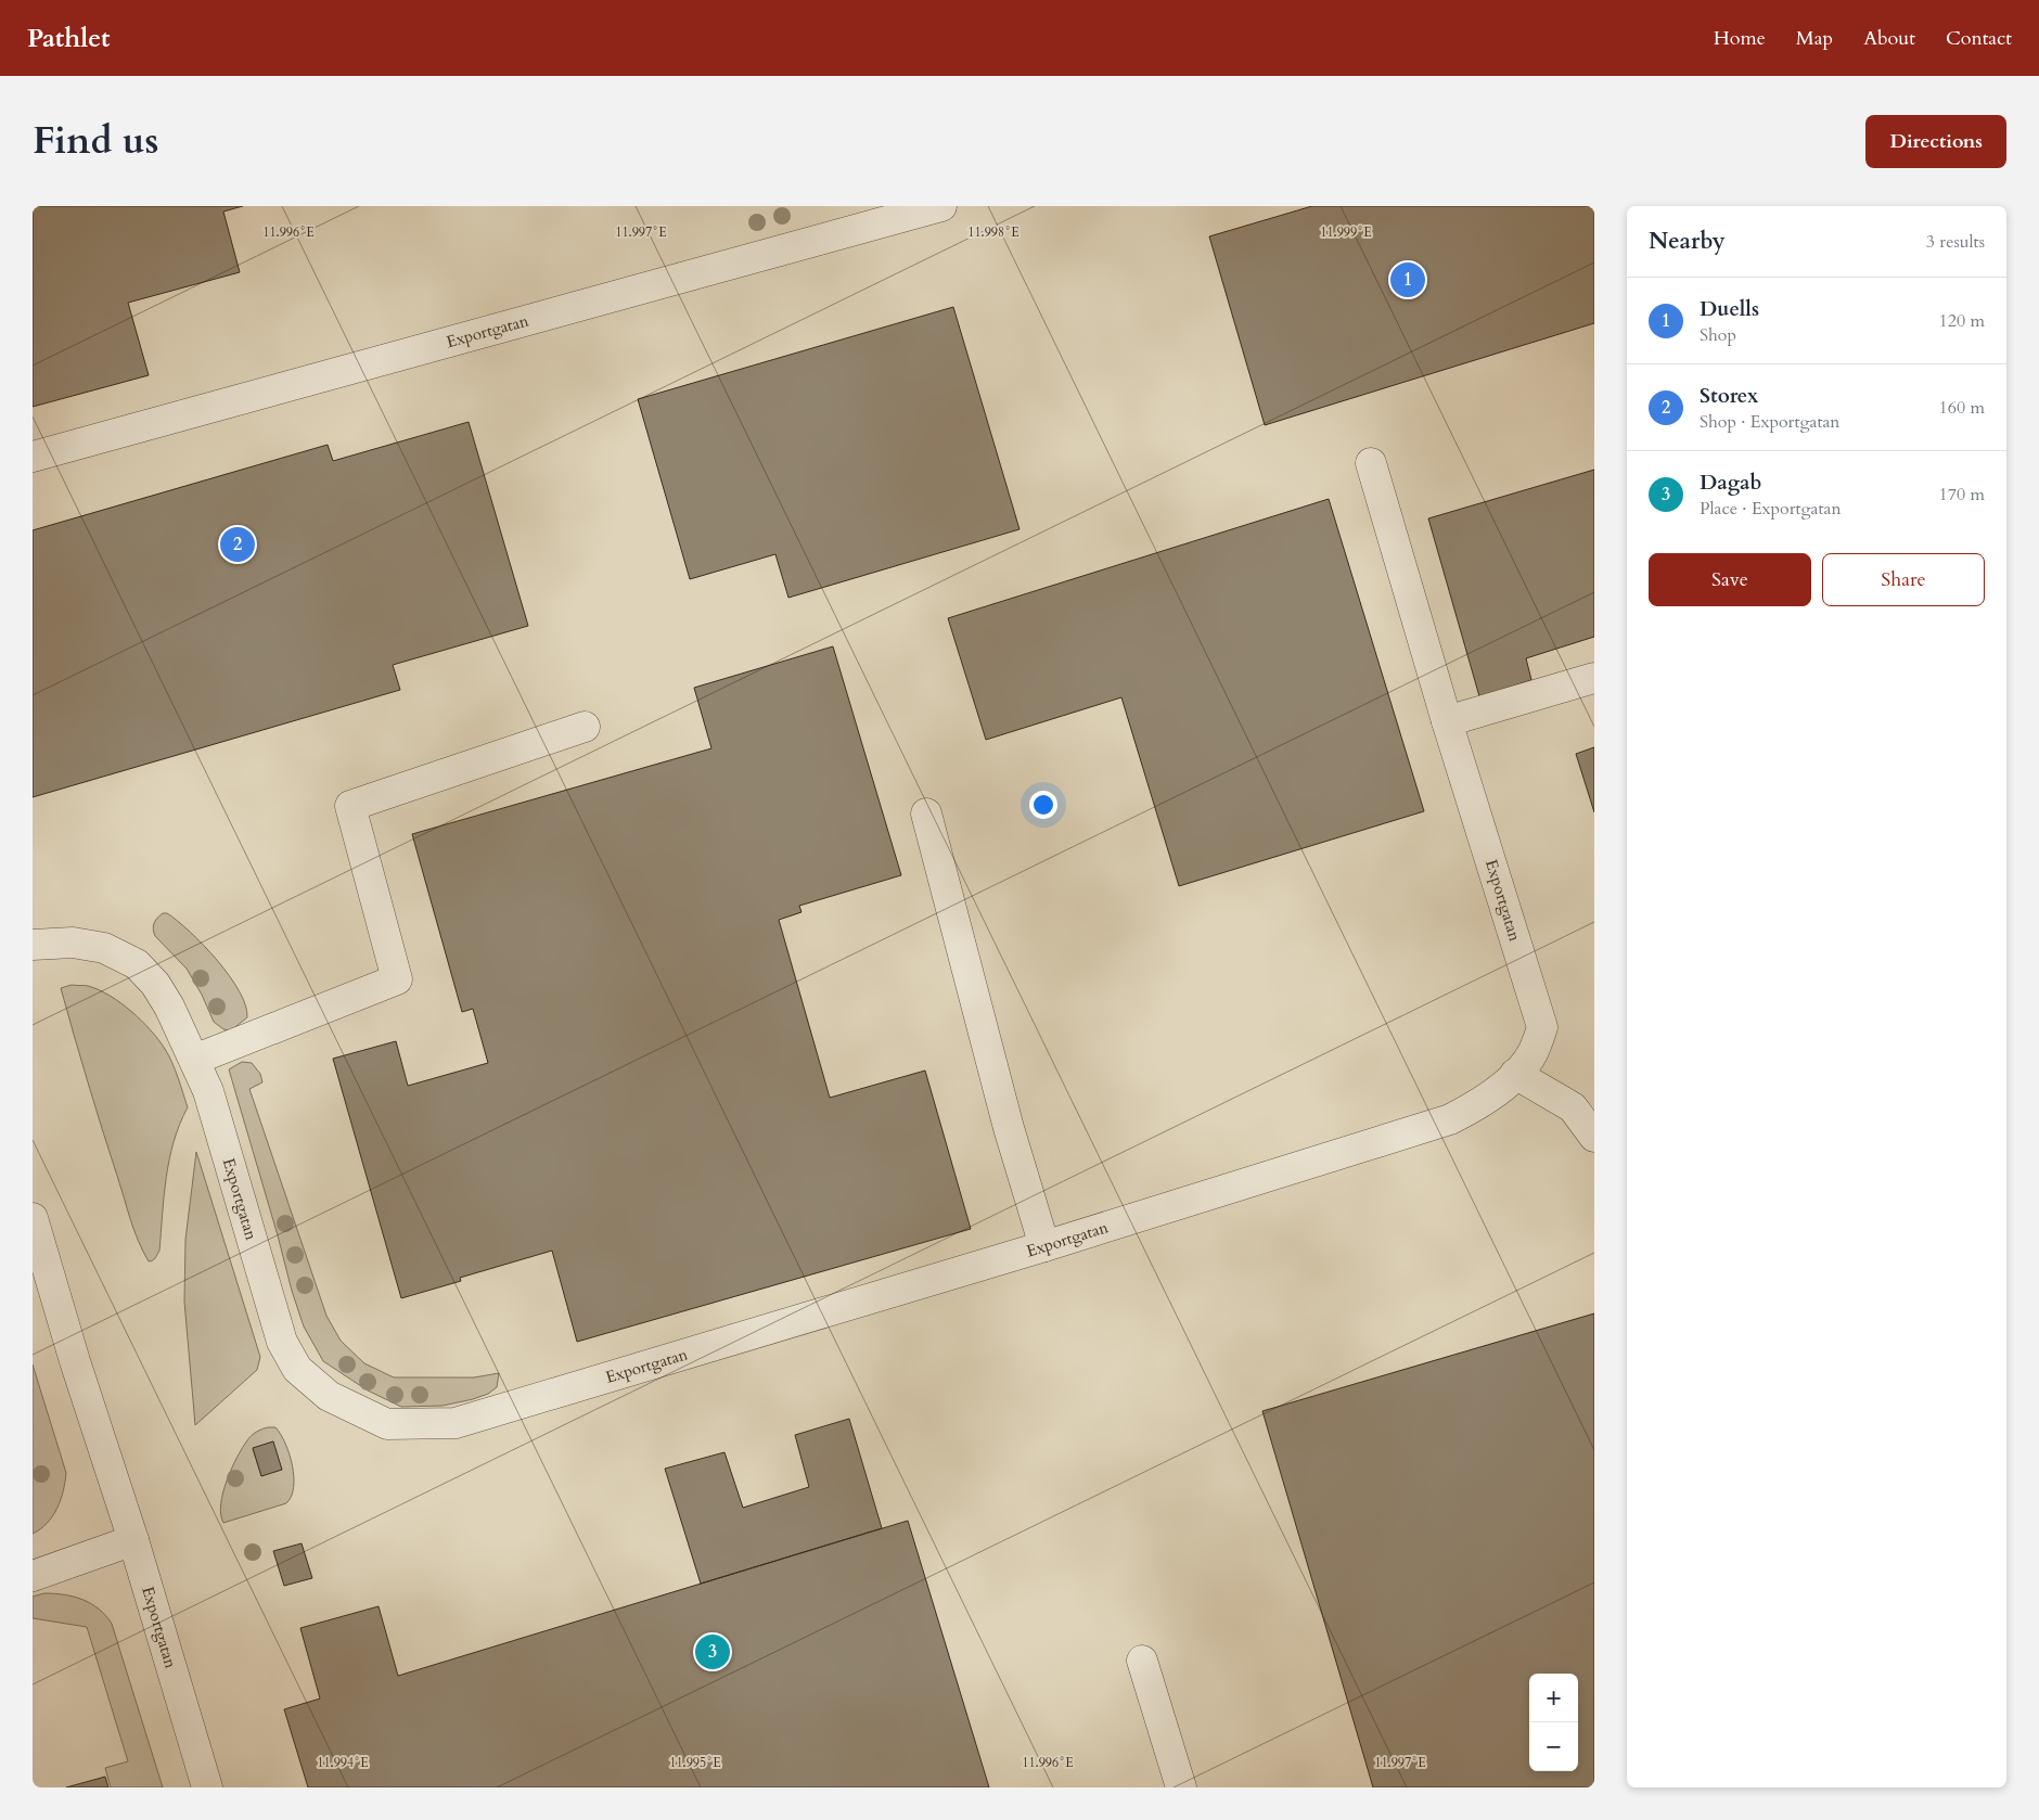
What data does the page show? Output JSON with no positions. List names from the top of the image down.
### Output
{
  "streets": {
    "street": ["Exportgatan"]
  },
  "page": {
    "header": "Pathlet",
    "nav": [
      "Home",
      "Map",
      "About",
      "Contact"
    ],
    "title": "Find us",
    "buttons": [
      "Directions",
      ["Save", "Share"]
    ],
    "heading": ["Nearby", "3 results"],
    "pins": ["1", "2", "3"],
    "list": [
      {
        "mark": "1",
        "name": "Duells",
        "note": "Shop",
        "value": "120 m"
      },
      {
        "mark": "2",
        "name": "Storex",
        "note": "Shop · Exportgatan",
        "value": "160 m"
      },
      {
        "mark": "3",
        "name": "Dagab",
        "note": "Place · Exportgatan",
        "value": "170 m"
      }
    ],
    "map_buttons": ["+", "−"]
  },
  "coordinates": [
    "11.996°E",
    "11.997°E",
    "11.998°E",
    "11.999°E",
    "11.994°E",
    "11.995°E"
  ]
}
